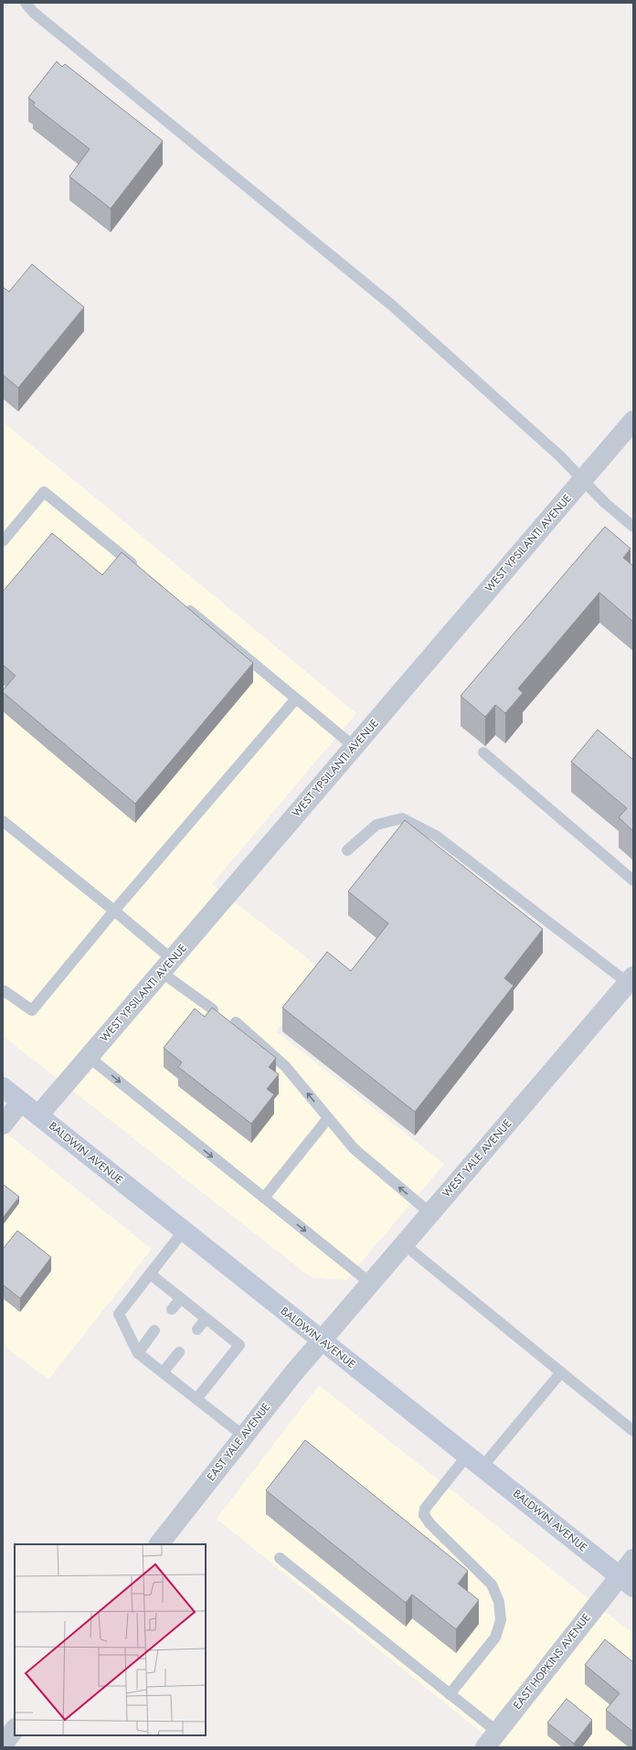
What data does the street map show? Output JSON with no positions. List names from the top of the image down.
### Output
{
  "streets": {
    "main road": ["BALDWIN AVENUE"],
    "street": [
      "WEST YPSILANTI AVENUE",
      "WEST YALE AVENUE",
      "EAST YALE AVENUE",
      "EAST HOPKINS AVENUE"
    ]
  },
  "crossings": [
    ["WEST YPSILANTI AVENUE", "BALDWIN AVENUE"],
    ["BALDWIN AVENUE", "WEST YALE AVENUE"],
    ["BALDWIN AVENUE", "EAST YALE AVENUE"],
    ["BALDWIN AVENUE", "EAST HOPKINS AVENUE"],
    ["WEST YALE AVENUE", "EAST YALE AVENUE"]
  ]
}
